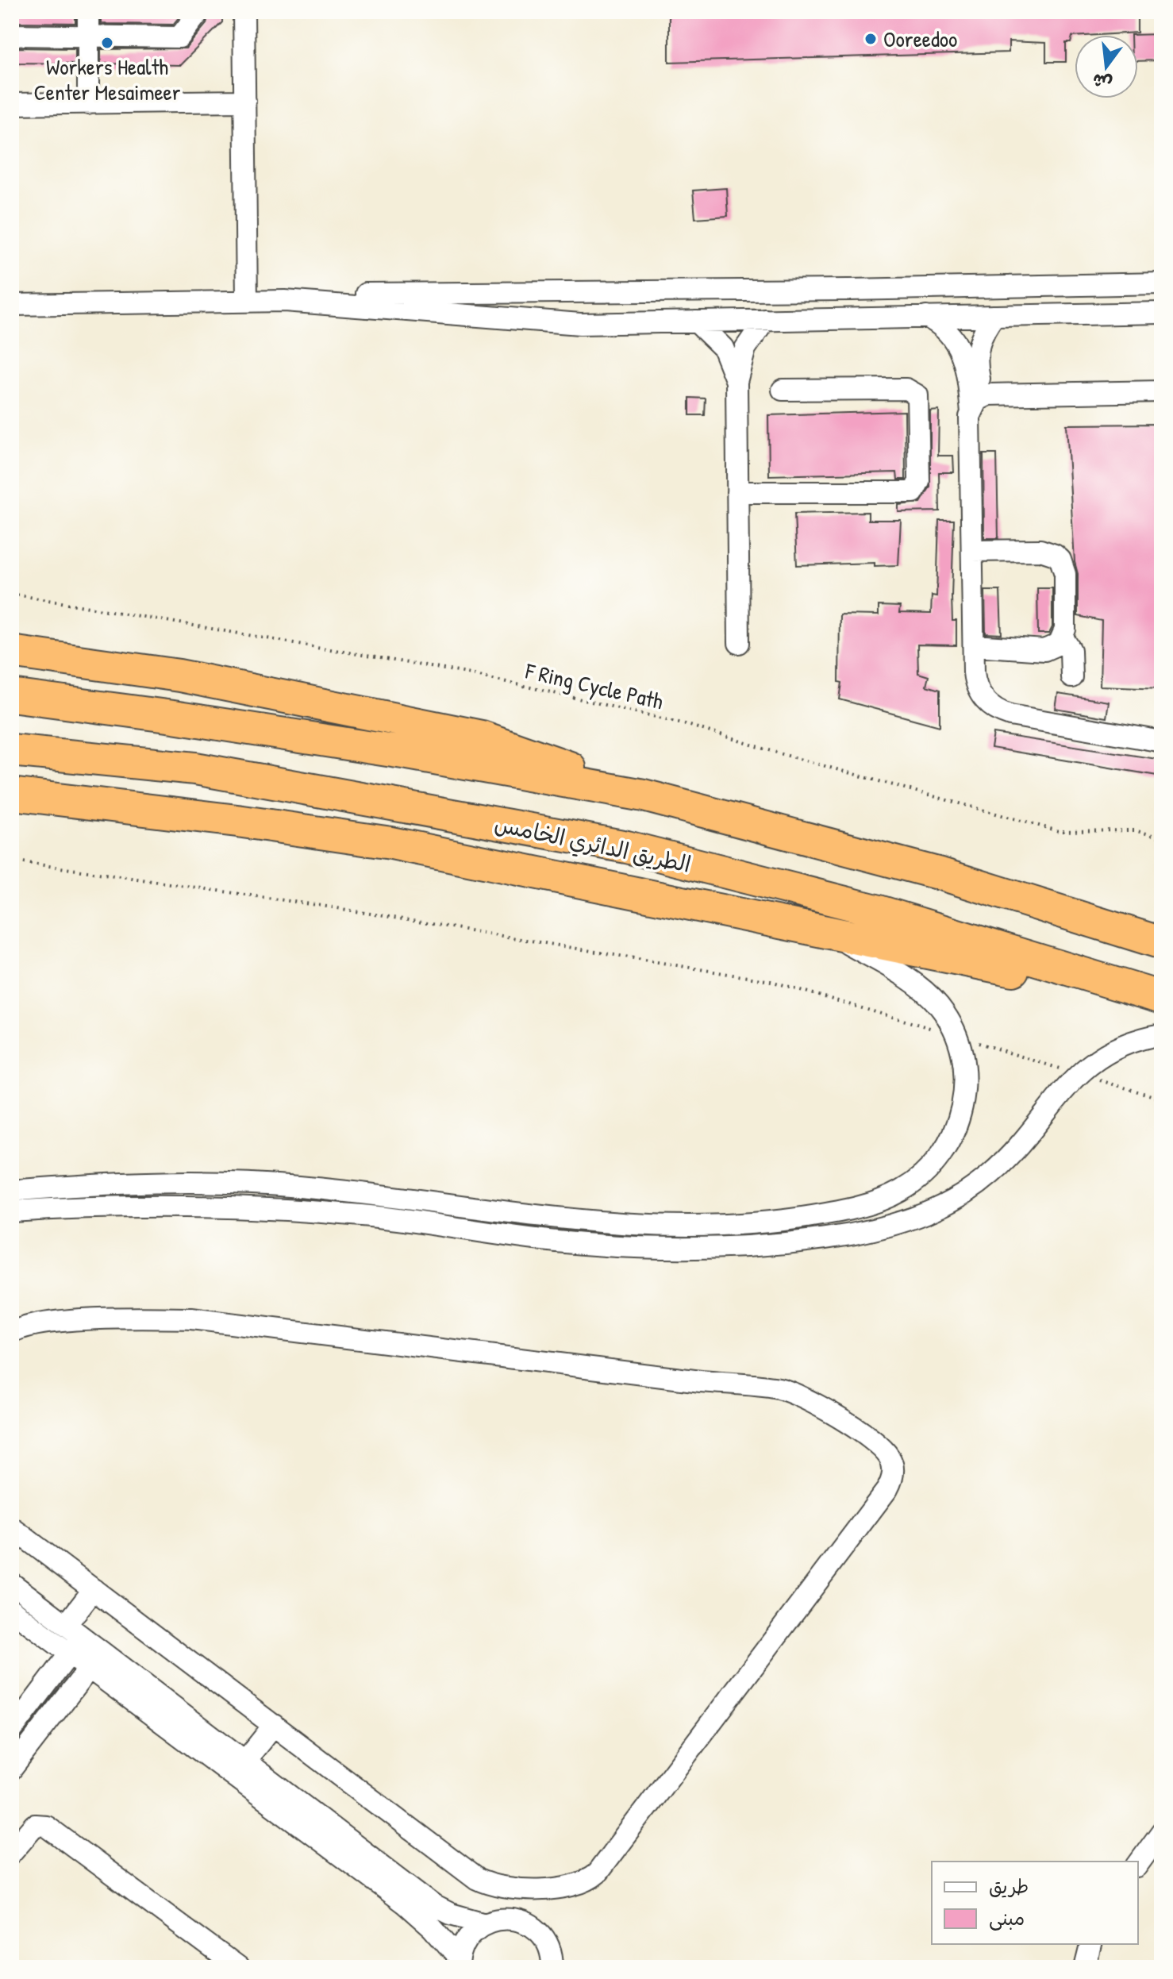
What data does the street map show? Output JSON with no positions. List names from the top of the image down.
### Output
{
  "streets": {
    "highway": ["الطريق الدائري الخامس"],
    "path": ["F Ring Cycle Path"]
  },
  "places": ["Ooreedoo", "Workers Health Center Mesaimeer"],
  "legend": ["طريق", "مبنى"],
  "north": "bottom"
}
